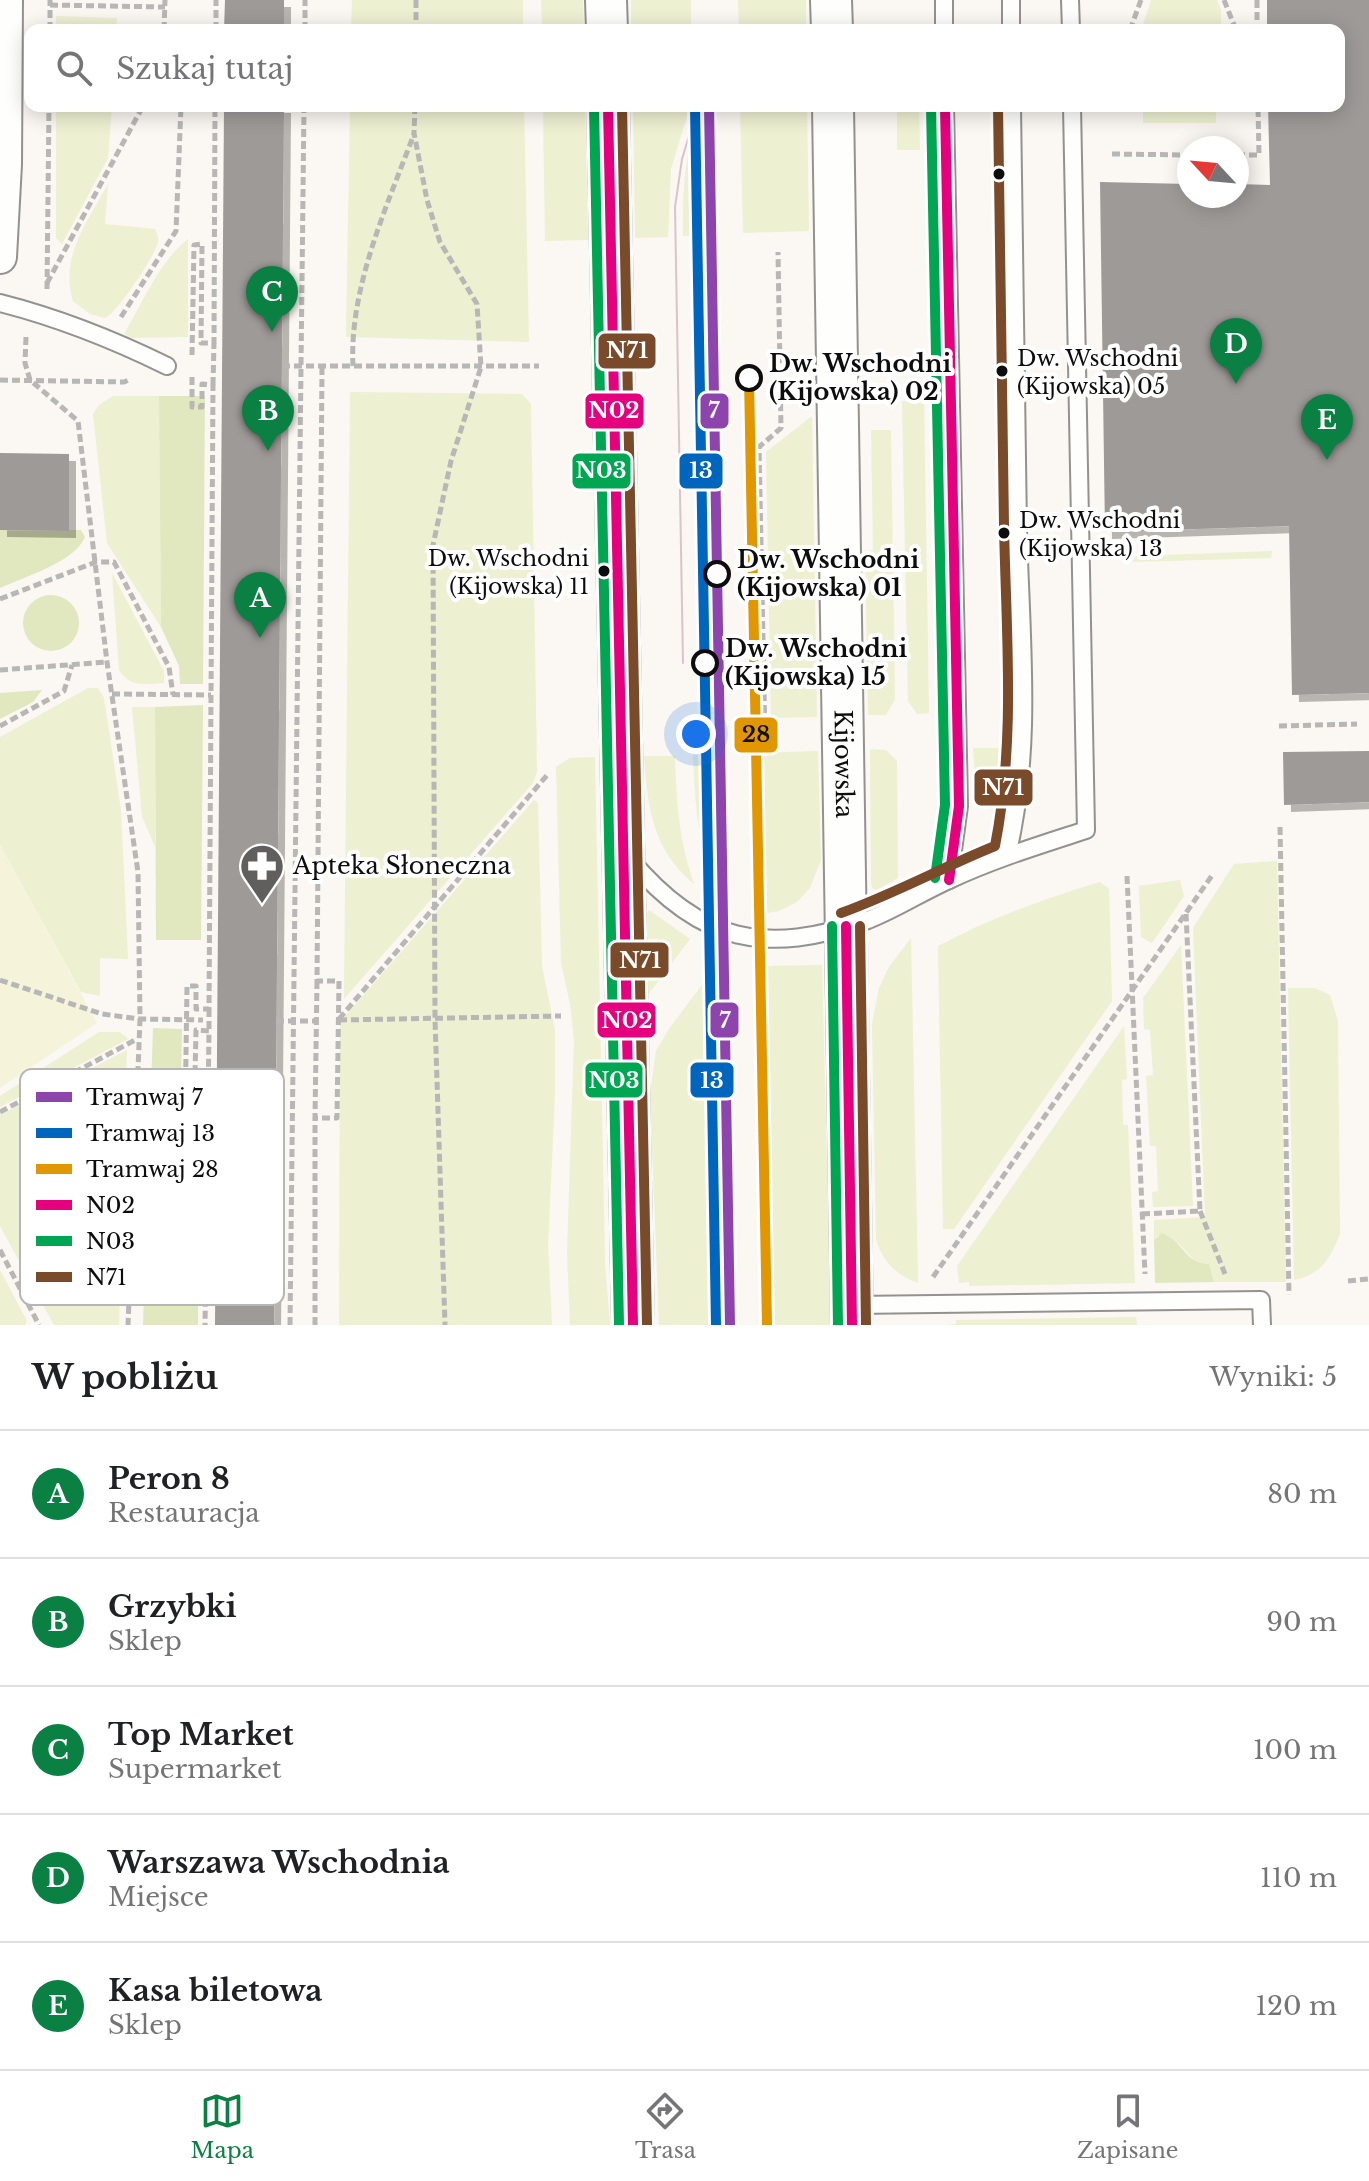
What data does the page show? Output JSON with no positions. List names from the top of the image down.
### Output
{
  "streets": {
    "street": ["Kijowska"]
  },
  "places": {
    "other": [
      "Dw. Wschodni (Kijowska) 05",
      "Dw. Wschodni (Kijowska) 02",
      "Dw. Wschodni (Kijowska) 13",
      "Dw. Wschodni (Kijowska) 11",
      "Dw. Wschodni (Kijowska) 01",
      "Dw. Wschodni (Kijowska) 15"
    ],
    "pharmacy": ["Apteka Słoneczna"]
  },
  "lines": [
    "tram line 7",
    "tram line 13",
    "transit line N02",
    "transit line N03",
    "transit line N71",
    "tram line 28"
  ],
  "legend": [
    "Tramwaj 7",
    "Tramwaj 13",
    "Tramwaj 28",
    "N02",
    "N03",
    "N71"
  ],
  "north": "top left",
  "page": {
    "search": "Szukaj tutaj",
    "pins": [
      "C",
      "D",
      "B",
      "E",
      "A"
    ],
    "heading": ["W pobliżu", "Wyniki: 5"],
    "list": [
      {
        "mark": "A",
        "name": "Peron 8",
        "note": "Restauracja",
        "value": "80 m"
      },
      {
        "mark": "B",
        "name": "Grzybki",
        "note": "Sklep",
        "value": "90 m"
      },
      {
        "mark": "C",
        "name": "Top Market",
        "note": "Supermarket",
        "value": "100 m"
      },
      {
        "mark": "D",
        "name": "Warszawa Wschodnia",
        "note": "Miejsce",
        "value": "110 m"
      },
      {
        "mark": "E",
        "name": "Kasa biletowa",
        "note": "Sklep",
        "value": "120 m"
      }
    ],
    "nav": ["Mapa", "Trasa", "Zapisane"]
  }
}
